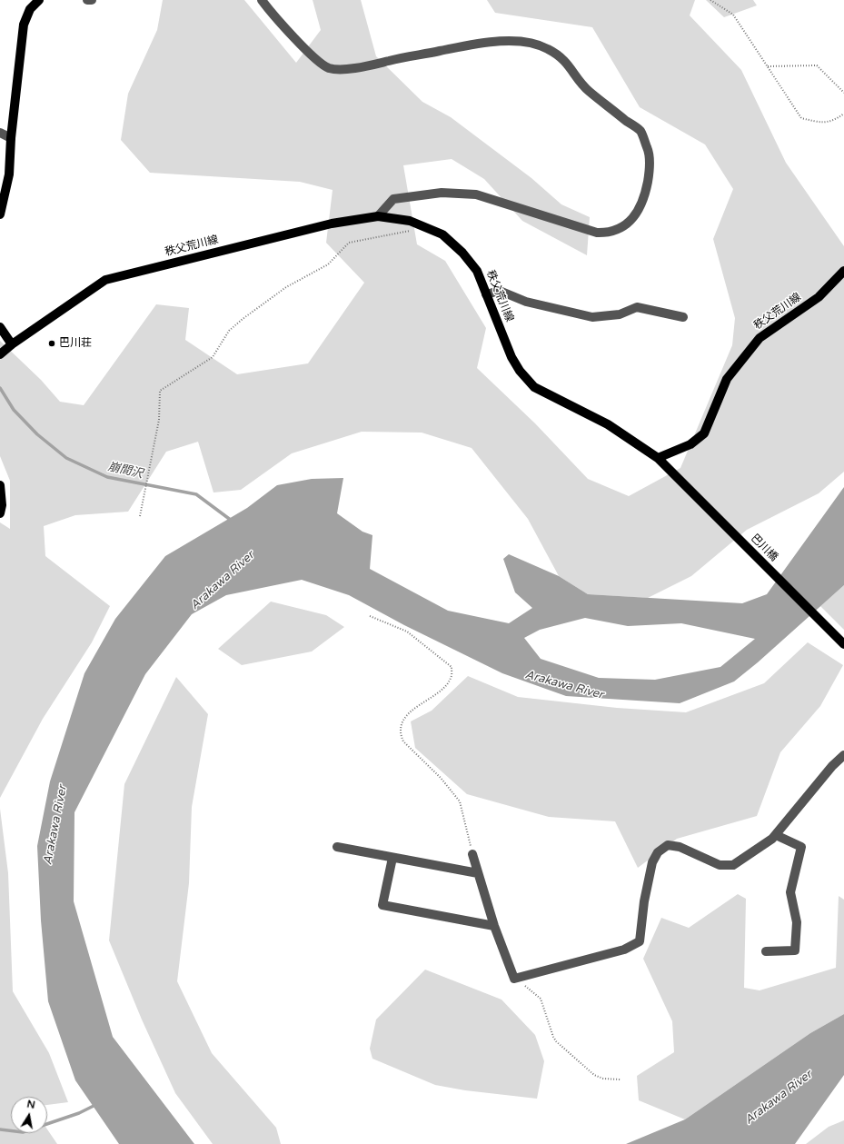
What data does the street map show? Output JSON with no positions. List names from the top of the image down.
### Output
{
  "streets": {
    "main road": ["秩父荒川線", "巴川橋"]
  },
  "crossings": [
    ["秩父荒川線", "巴川橋"]
  ],
  "water": ["崩間沢", "Arakawa River"],
  "places": ["巴川荘"],
  "north": "top"
}
